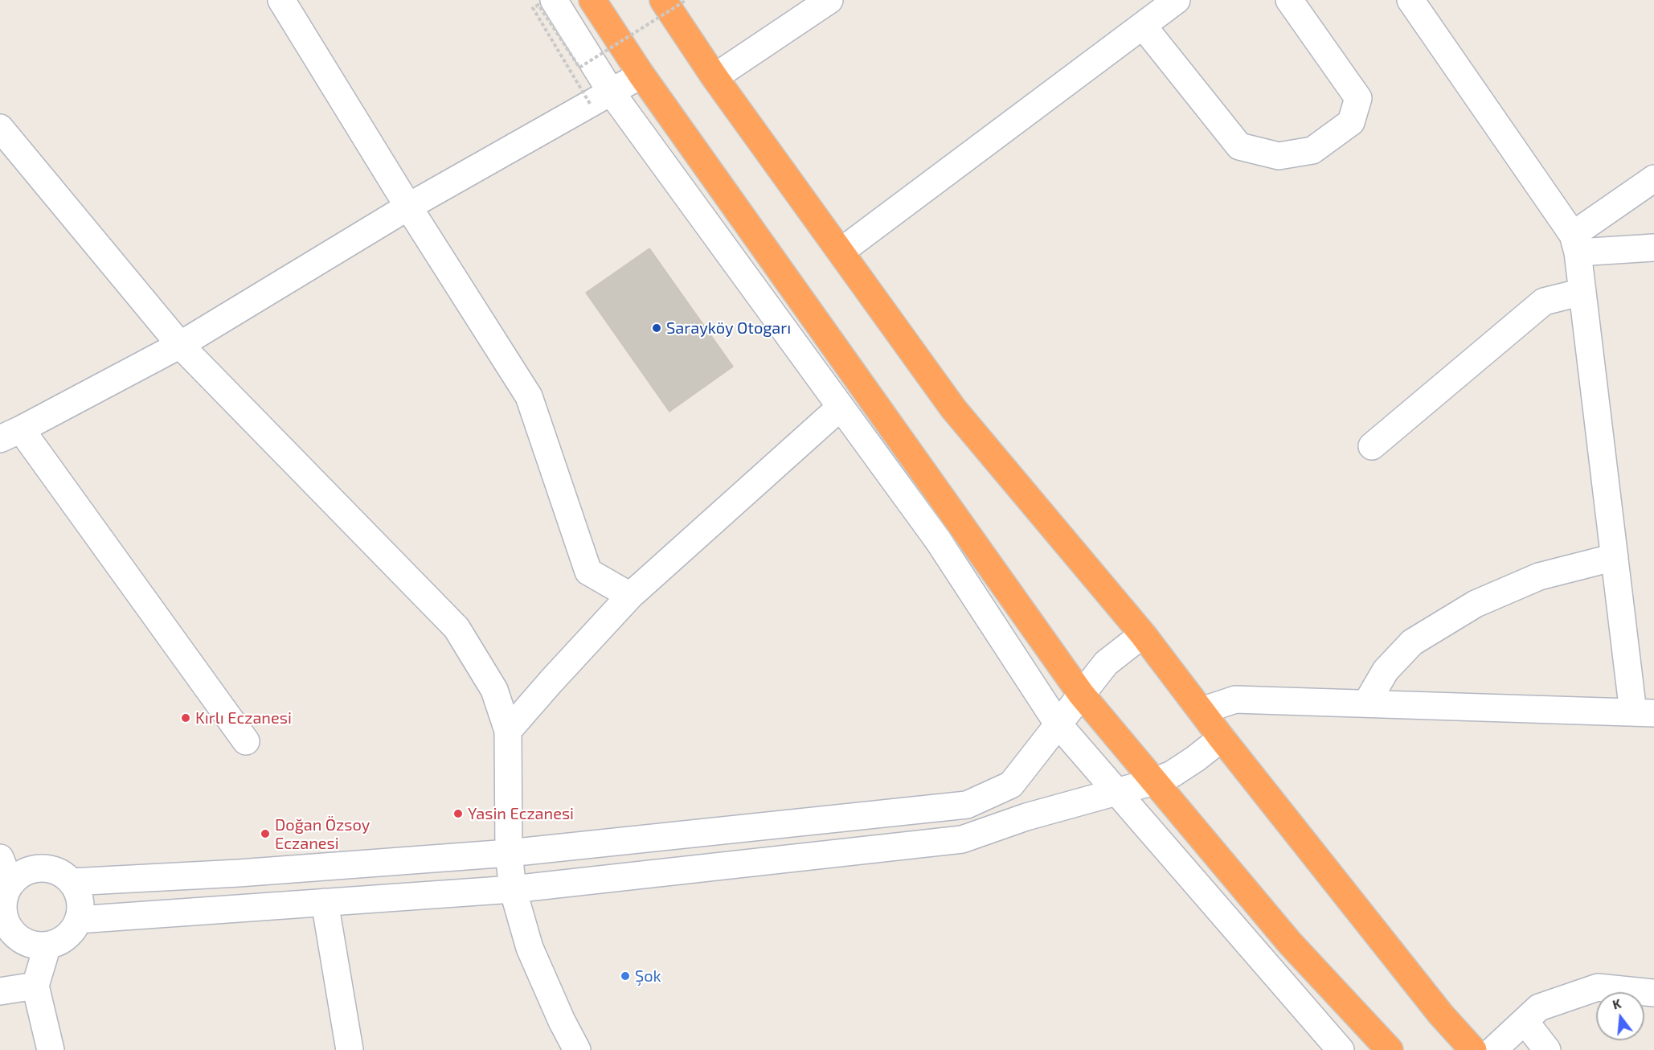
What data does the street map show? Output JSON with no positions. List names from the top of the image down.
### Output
{
  "places": [
    "Sarayköy Otogarı",
    "Kırlı Eczanesi",
    "Yasin Eczanesi",
    "Doğan Özsoy Eczanesi",
    "Şok"
  ],
  "north": "top"
}
